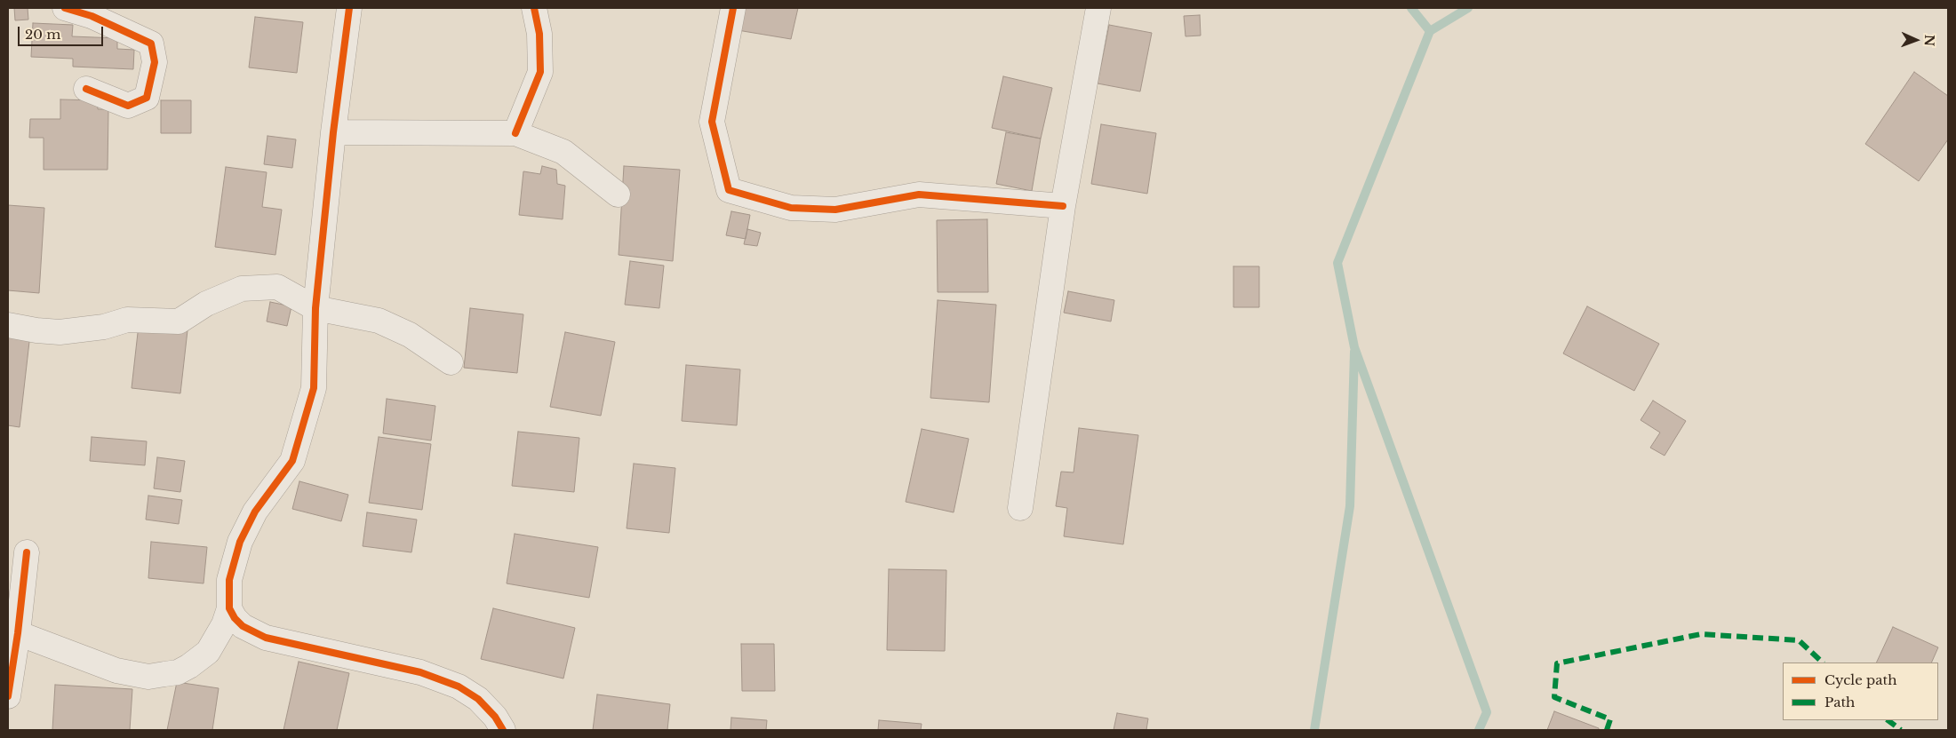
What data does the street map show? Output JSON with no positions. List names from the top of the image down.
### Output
{
  "legend": ["Cycle path", "Path"],
  "scale_bar": "20 m",
  "north": "right"
}
